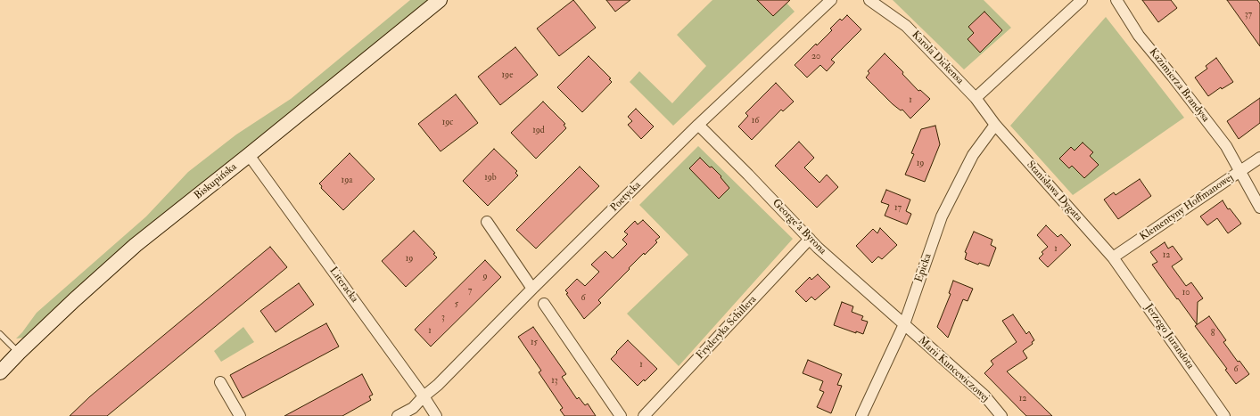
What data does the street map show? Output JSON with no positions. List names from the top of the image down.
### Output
{
  "streets": {
    "street": [
      "Karola Dickensa",
      "Kazimierza Brandysa",
      "Biskupińska",
      "Stanisława Dygata",
      "Poetycka",
      "Klementyny Hoffmanowej",
      "George'a Byrona",
      "Epicka",
      "Literacka",
      "Fryderyka Schillera",
      "Jerzego Jurandota",
      "Marii Kuncewiczowej"
    ]
  },
  "crossings": [
    ["Karola Dickensa", "Stanisława Dygata"],
    ["Karola Dickensa", "Epicka"],
    ["Kazimierza Brandysa", "Klementyny Hoffmanowej"],
    ["Biskupińska", "Literacka"],
    ["Stanisława Dygata", "Klementyny Hoffmanowej"],
    ["Stanisława Dygata", "Epicka"],
    ["Stanisława Dygata", "Jerzego Jurandota"],
    ["Poetycka", "George'a Byrona"],
    ["Poetycka", "Literacka"],
    ["Klementyny Hoffmanowej", "Jerzego Jurandota"],
    ["George'a Byrona", "Epicka"],
    ["George'a Byrona", "Fryderyka Schillera"],
    ["George'a Byrona", "Marii Kuncewiczowej"],
    ["Epicka", "Marii Kuncewiczowej"]
  ],
  "house_numbers": [
    "37",
    "20",
    "19e",
    "1",
    "16",
    "19c",
    "19d",
    "19",
    "19b",
    "19a",
    "17",
    "1",
    "12",
    "19",
    "9",
    "7",
    "10",
    "6",
    "5",
    "3",
    "1",
    "8",
    "15",
    "1",
    "6",
    "13",
    "12"
  ]
}
